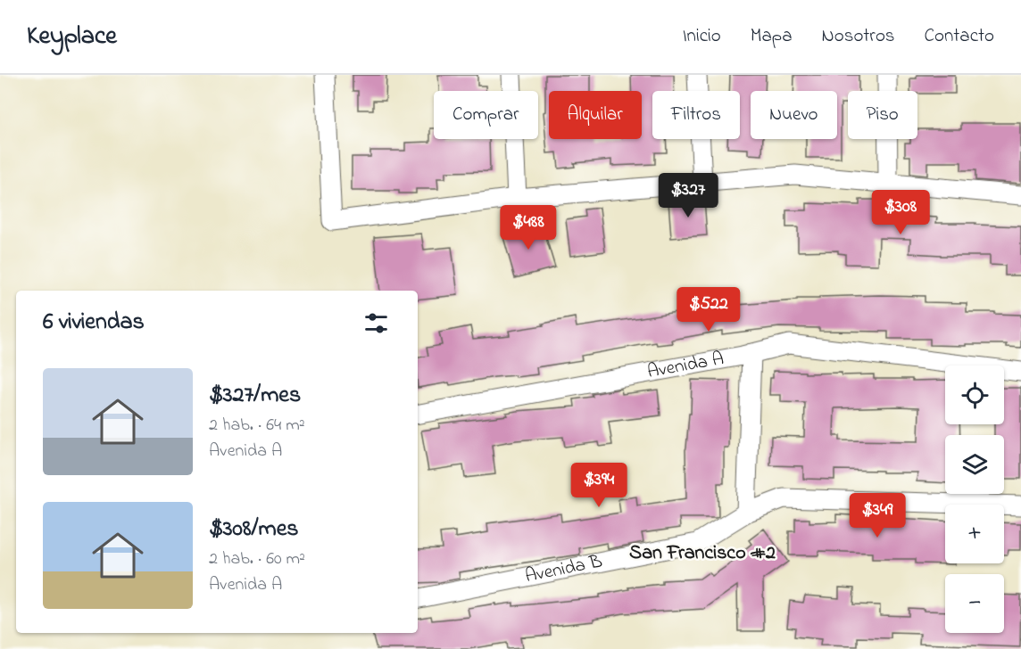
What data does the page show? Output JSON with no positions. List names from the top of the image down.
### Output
{
  "streets": {
    "street": ["Avenida A", "Avenida B"]
  },
  "districts": ["San Francisco #2"],
  "page": {
    "header": "Keyplace",
    "nav": [
      "Inicio",
      "Mapa",
      "Nosotros",
      "Contacto"
    ],
    "chip": [
      "Comprar",
      "Alquilar",
      "Filtros",
      "Nuevo",
      "Piso"
    ],
    "price": [
      "$327",
      "$308",
      "$488",
      "$522",
      "$394",
      "$349"
    ],
    "heading": "6 viviendas",
    "list": [
      {
        "name": "$327/mes",
        "note": "2 hab. · 64 m² · Avenida A"
      },
      {
        "name": "$308/mes",
        "note": "2 hab. · 60 m² · Avenida A"
      }
    ],
    "map_buttons": ["+", "−"]
  }
}
